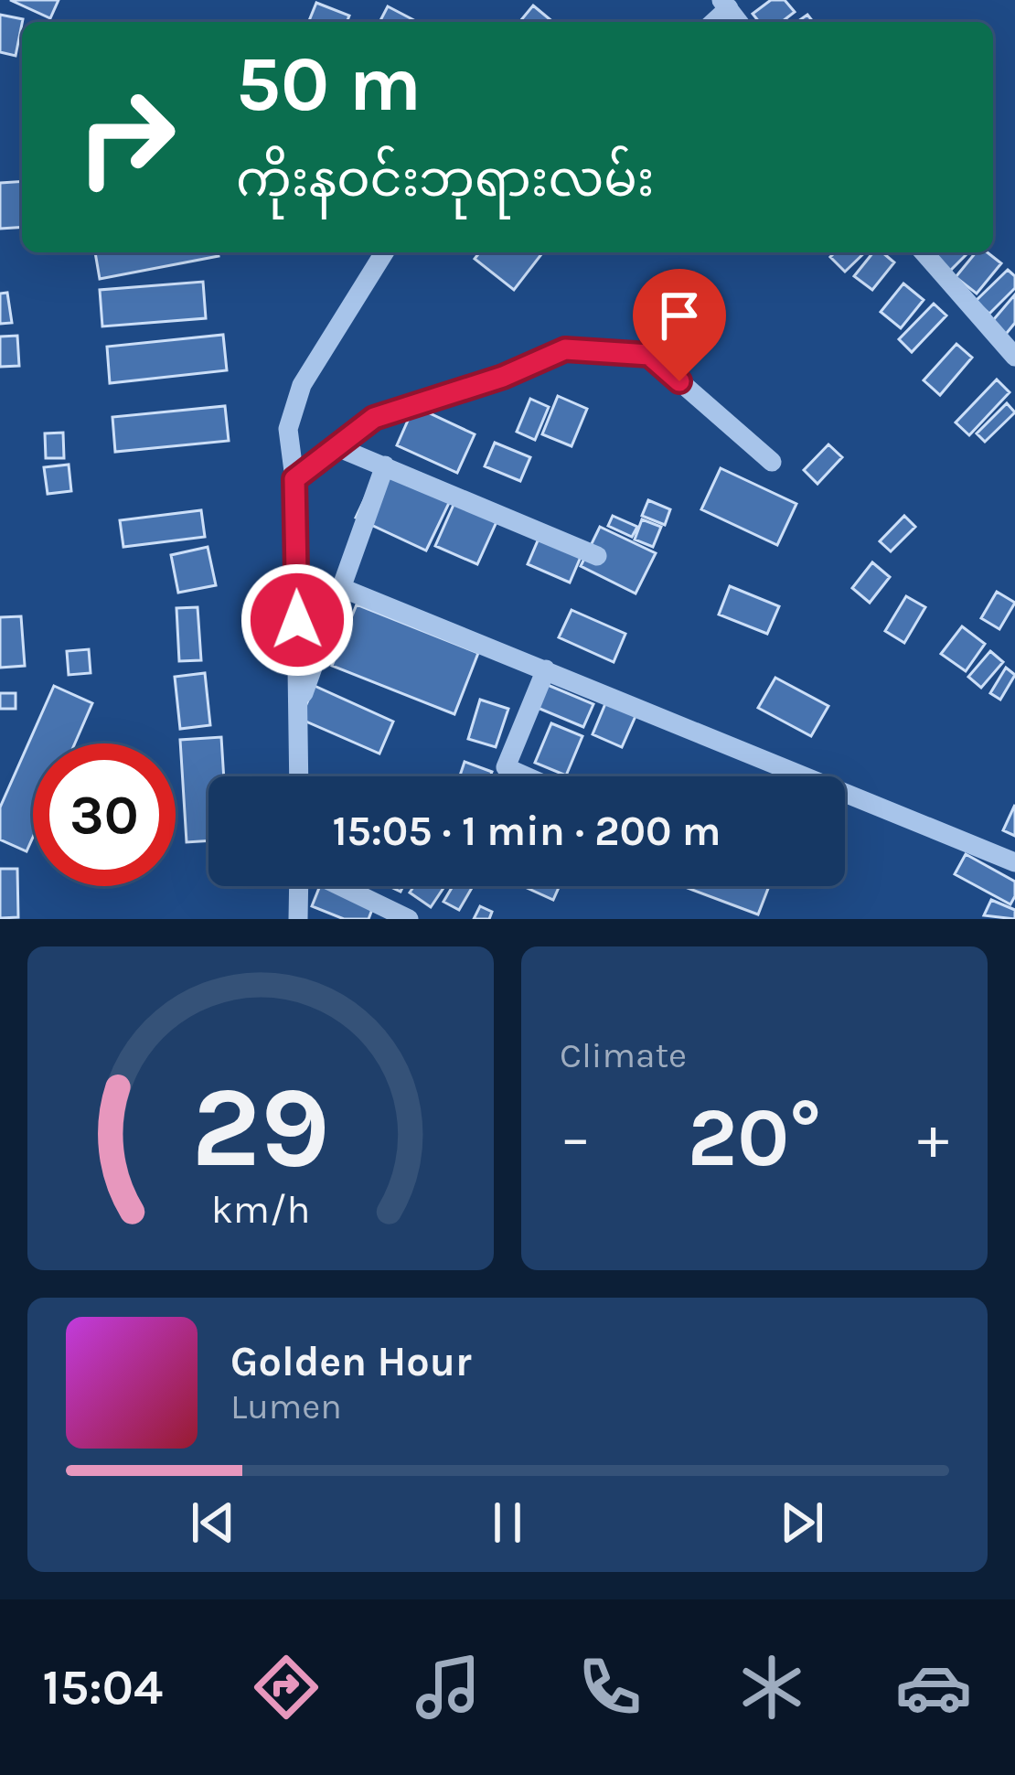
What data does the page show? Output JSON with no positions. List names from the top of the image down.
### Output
{
  "page": {
    "turn": ["50 m", "ကိုးနဝင်းဘုရားလမ်း"],
    "limit": "30",
    "trip": "15:05 · 1 min · 200 m",
    "tile": "Climate",
    "heat": ["−", "20°", "+"],
    "song": ["Golden Hour", "Lumen"],
    "tabs": "15:04",
    "gauge": ["29", "km/h"]
  }
}
